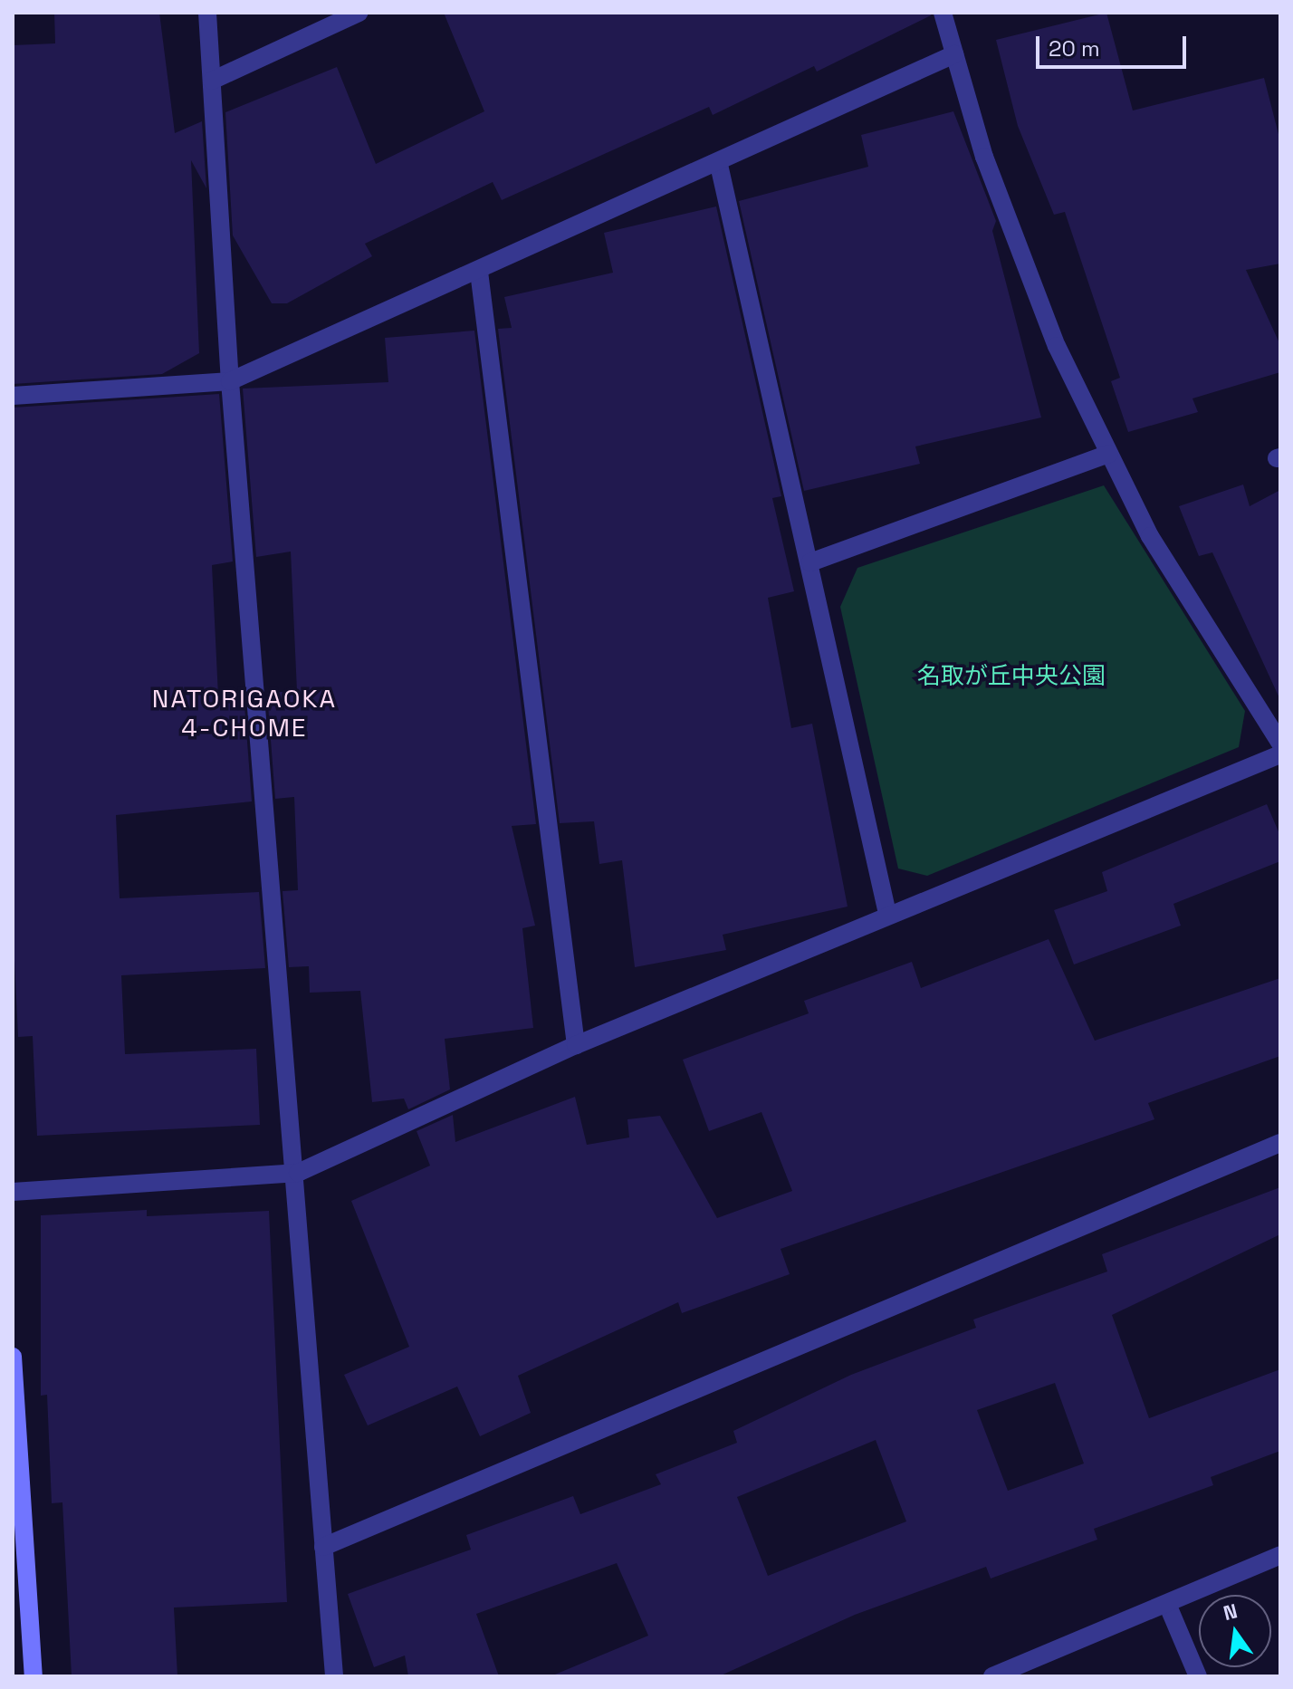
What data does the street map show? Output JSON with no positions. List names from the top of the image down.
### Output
{
  "districts": ["NATORIGAOKA 4-CHOME"],
  "parks": ["名取が丘中央公園"],
  "scale_bar": "20 m",
  "north": "top"
}
